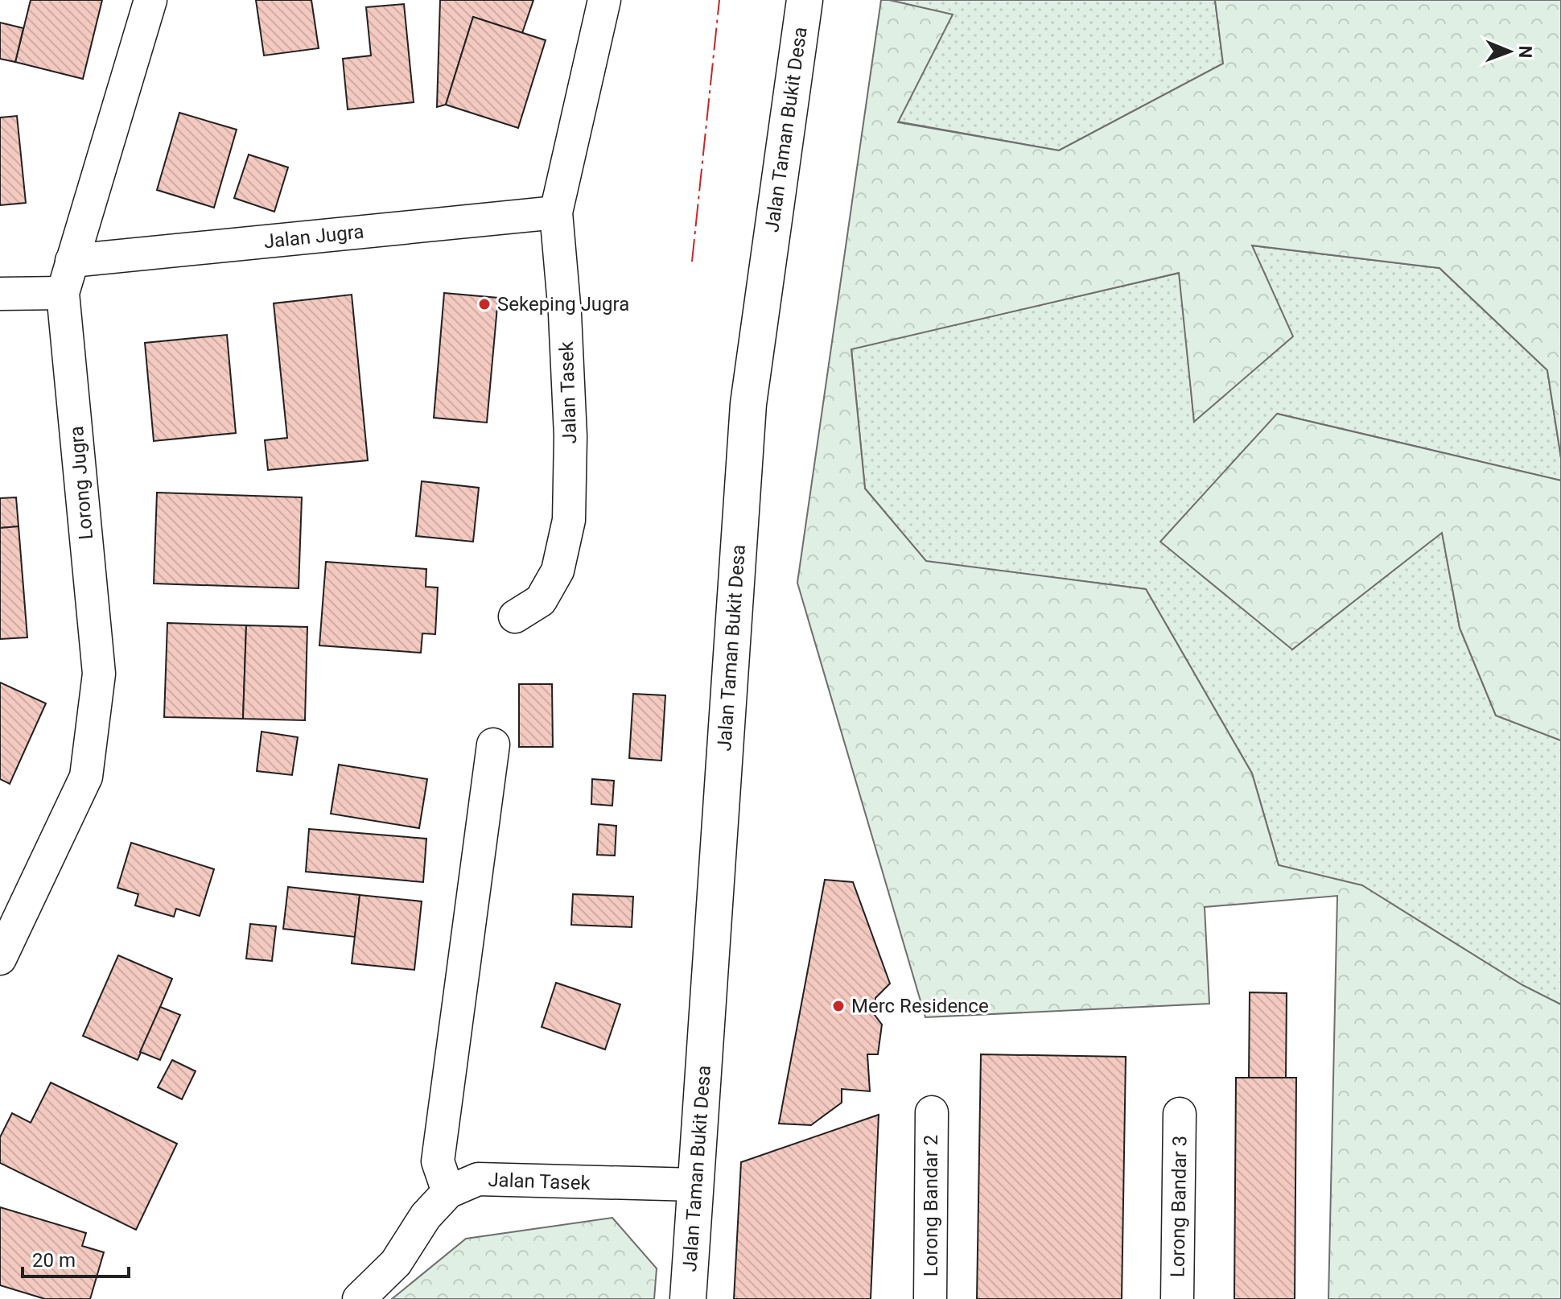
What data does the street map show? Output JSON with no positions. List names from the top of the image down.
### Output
{
  "streets": {
    "street": [
      "Jalan Taman Bukit Desa",
      "Jalan Jugra",
      "Jalan Tasek",
      "Lorong Jugra",
      "Lorong Bandar 2",
      "Lorong Bandar 3"
    ]
  },
  "crossings": [
    ["Jalan Taman Bukit Desa", "Jalan Tasek"],
    ["Jalan Jugra", "Jalan Tasek"],
    ["Jalan Jugra", "Lorong Jugra"]
  ],
  "places": ["Sekeping Jugra", "Merc Residence"],
  "scale_bar": "20 m",
  "north": "right"
}
